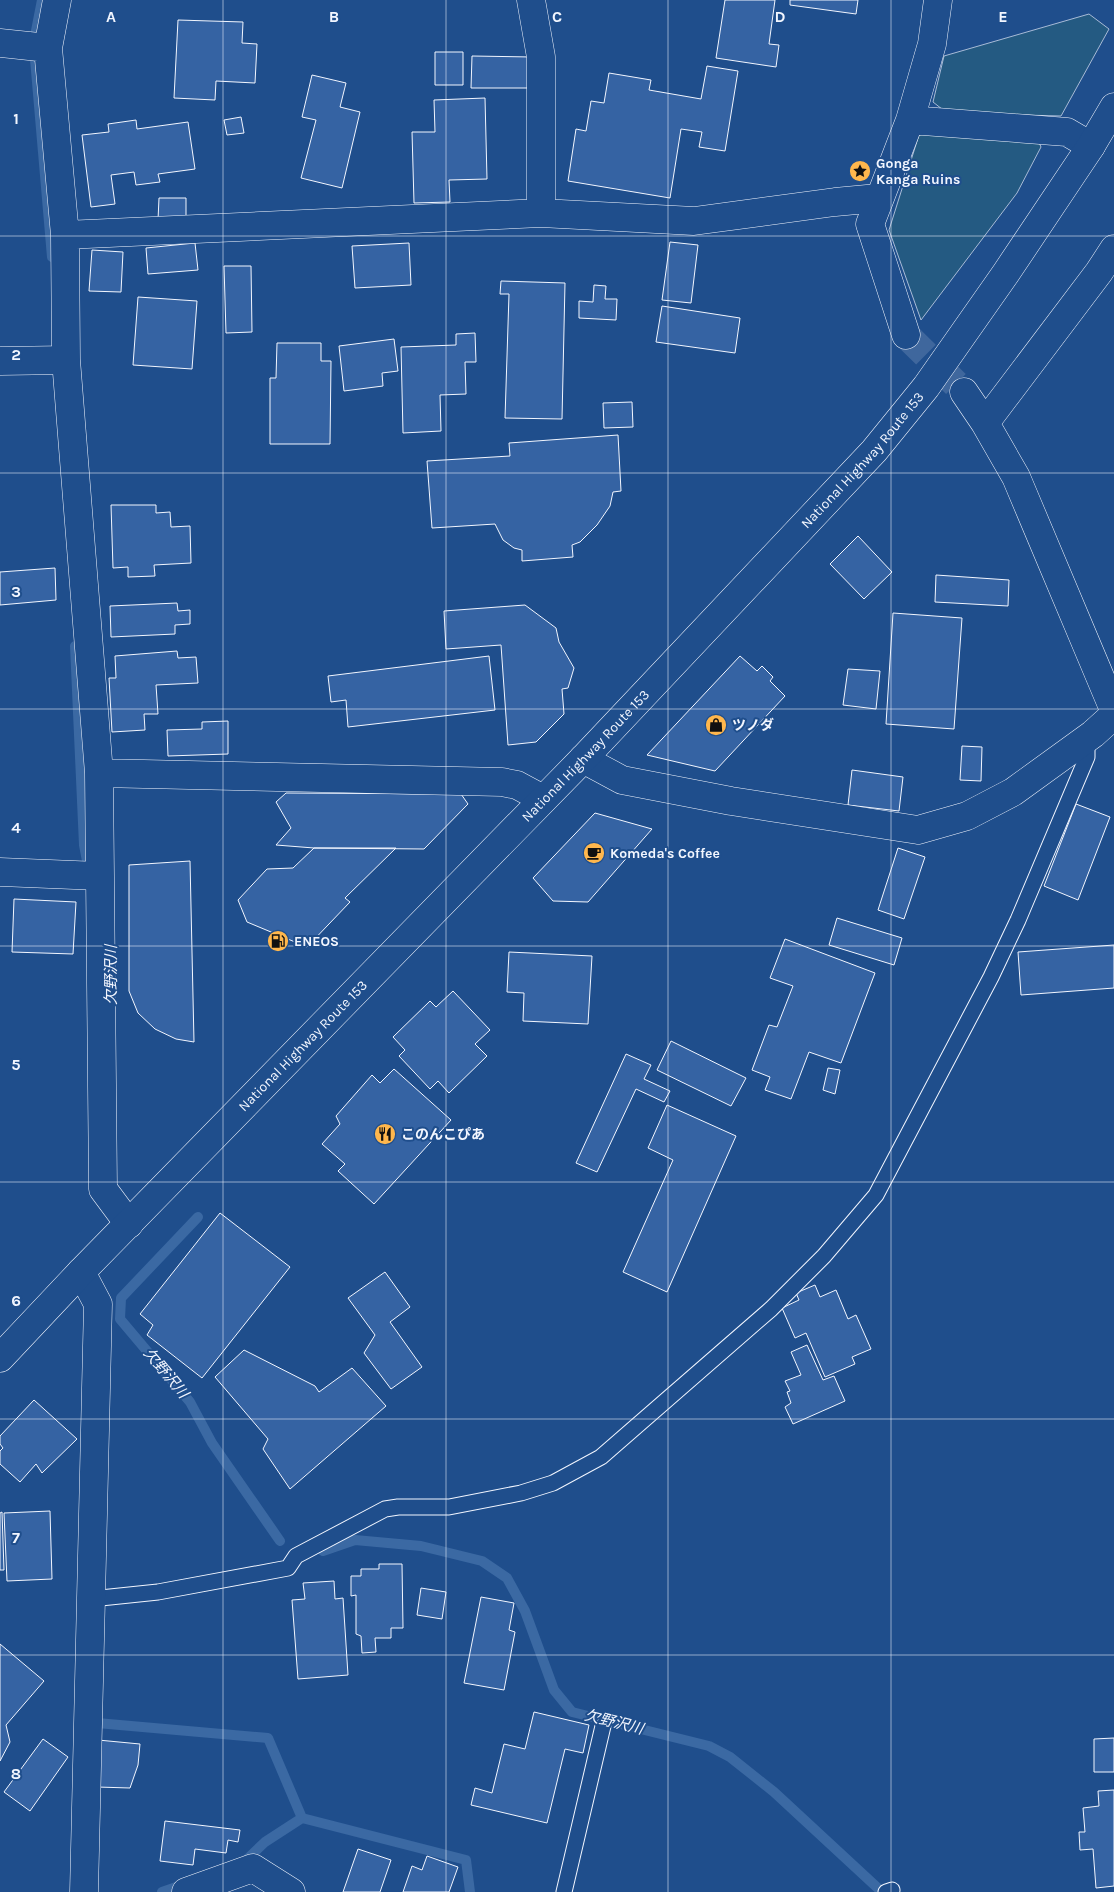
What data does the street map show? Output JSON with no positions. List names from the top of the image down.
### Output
{
  "streets": {
    "main road": ["National Highway Route 153"]
  },
  "water": ["欠野沢川"],
  "places": {
    "place": ["Gonga Kanga Ruins"],
    "shop": ["ツノダ"],
    "cafe": ["Komeda's Coffee"],
    "fuel station": ["ENEOS"],
    "restaurant": ["このんこぴあ"]
  },
  "grid": {
    "columns": [
      "A",
      "B",
      "C",
      "D",
      "E"
    ],
    "rows": [
      "1",
      "2",
      "3",
      "4",
      "5",
      "6",
      "7",
      "8"
    ]
  }
}
